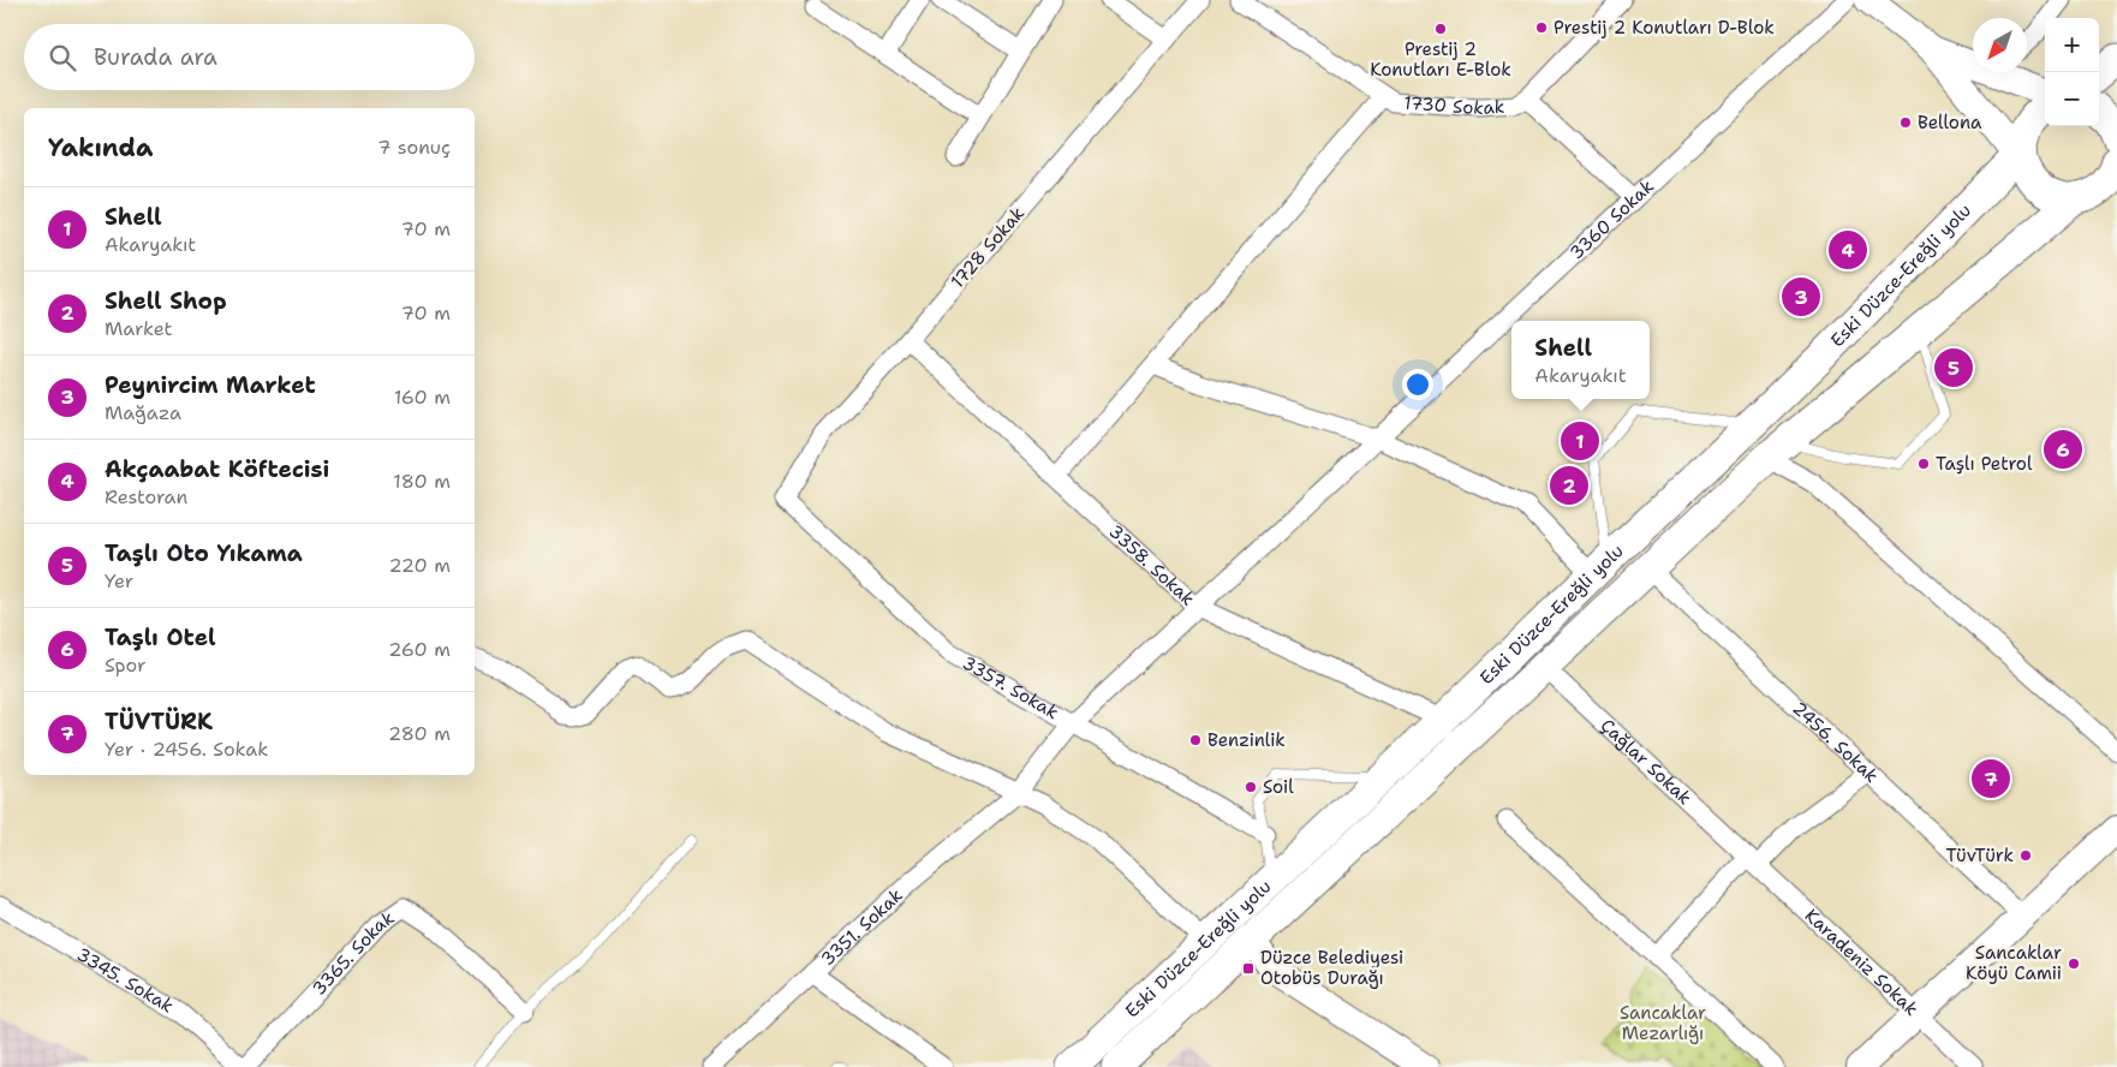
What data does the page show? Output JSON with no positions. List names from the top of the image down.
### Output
{
  "streets": {
    "main road": ["Eski Düzce-Ereğli yolu"],
    "street": [
      "1730 Sokak",
      "3360 Sokak",
      "1728 Sokak",
      "3358. Sokak",
      "3357. Sokak",
      "2456. Sokak",
      "Çağlar Sokak",
      "3351. Sokak",
      "3365. Sokak",
      "Karadeniz Sokak",
      "3345. Sokak"
    ]
  },
  "crossings": [
    ["3360 Sokak", "3358. Sokak"],
    ["3360 Sokak", "3351. Sokak"],
    ["1728 Sokak", "3358. Sokak"],
    ["1728 Sokak", "3357. Sokak"],
    ["Eski Düzce-Ereğli yolu", "3358. Sokak"],
    ["Eski Düzce-Ereğli yolu", "2456. Sokak"],
    ["Eski Düzce-Ereğli yolu", "Çağlar Sokak"],
    ["3358. Sokak", "3351. Sokak"],
    ["3357. Sokak", "3351. Sokak"],
    ["Çağlar Sokak", "Karadeniz Sokak"]
  ],
  "parks": ["Sancaklar Mezarlığı"],
  "places": {
    "other": [
      "Prestij 2 Konutları D-Blok",
      "Prestij 2 Konutları E-Blok",
      "Bellona",
      "Taşlı Petrol",
      "Benzinlik",
      "Soil",
      "TüvTürk",
      "Sancaklar Köyü Camii"
    ],
    "transit": ["Düzce Belediyesi Otobüs Durağı"]
  },
  "north": "bottom left",
  "page": {
    "map_buttons": ["+", "−"],
    "search": "Burada ara",
    "heading": ["Yakında", "7 sonuç"],
    "list": [
      {
        "mark": "1",
        "name": "Shell",
        "note": "Akaryakıt",
        "value": "70 m"
      },
      {
        "mark": "2",
        "name": "Shell Shop",
        "note": "Market",
        "value": "70 m"
      },
      {
        "mark": "3",
        "name": "Peynircim Market",
        "note": "Mağaza",
        "value": "160 m"
      },
      {
        "mark": "4",
        "name": "Akçaabat Köftecisi",
        "note": "Restoran",
        "value": "180 m"
      },
      {
        "mark": "5",
        "name": "Taşlı Oto Yıkama",
        "note": "Yer",
        "value": "220 m"
      },
      {
        "mark": "6",
        "name": "Taşlı Otel",
        "note": "Spor",
        "value": "260 m"
      },
      {
        "mark": "7",
        "name": "TÜVTÜRK",
        "note": "Yer · 2456. Sokak",
        "value": "280 m"
      }
    ],
    "pins": [
      "4",
      "3",
      "5",
      "1",
      "6",
      "2",
      "7"
    ],
    "popup": ["Shell", "Akaryakıt"]
  }
}
